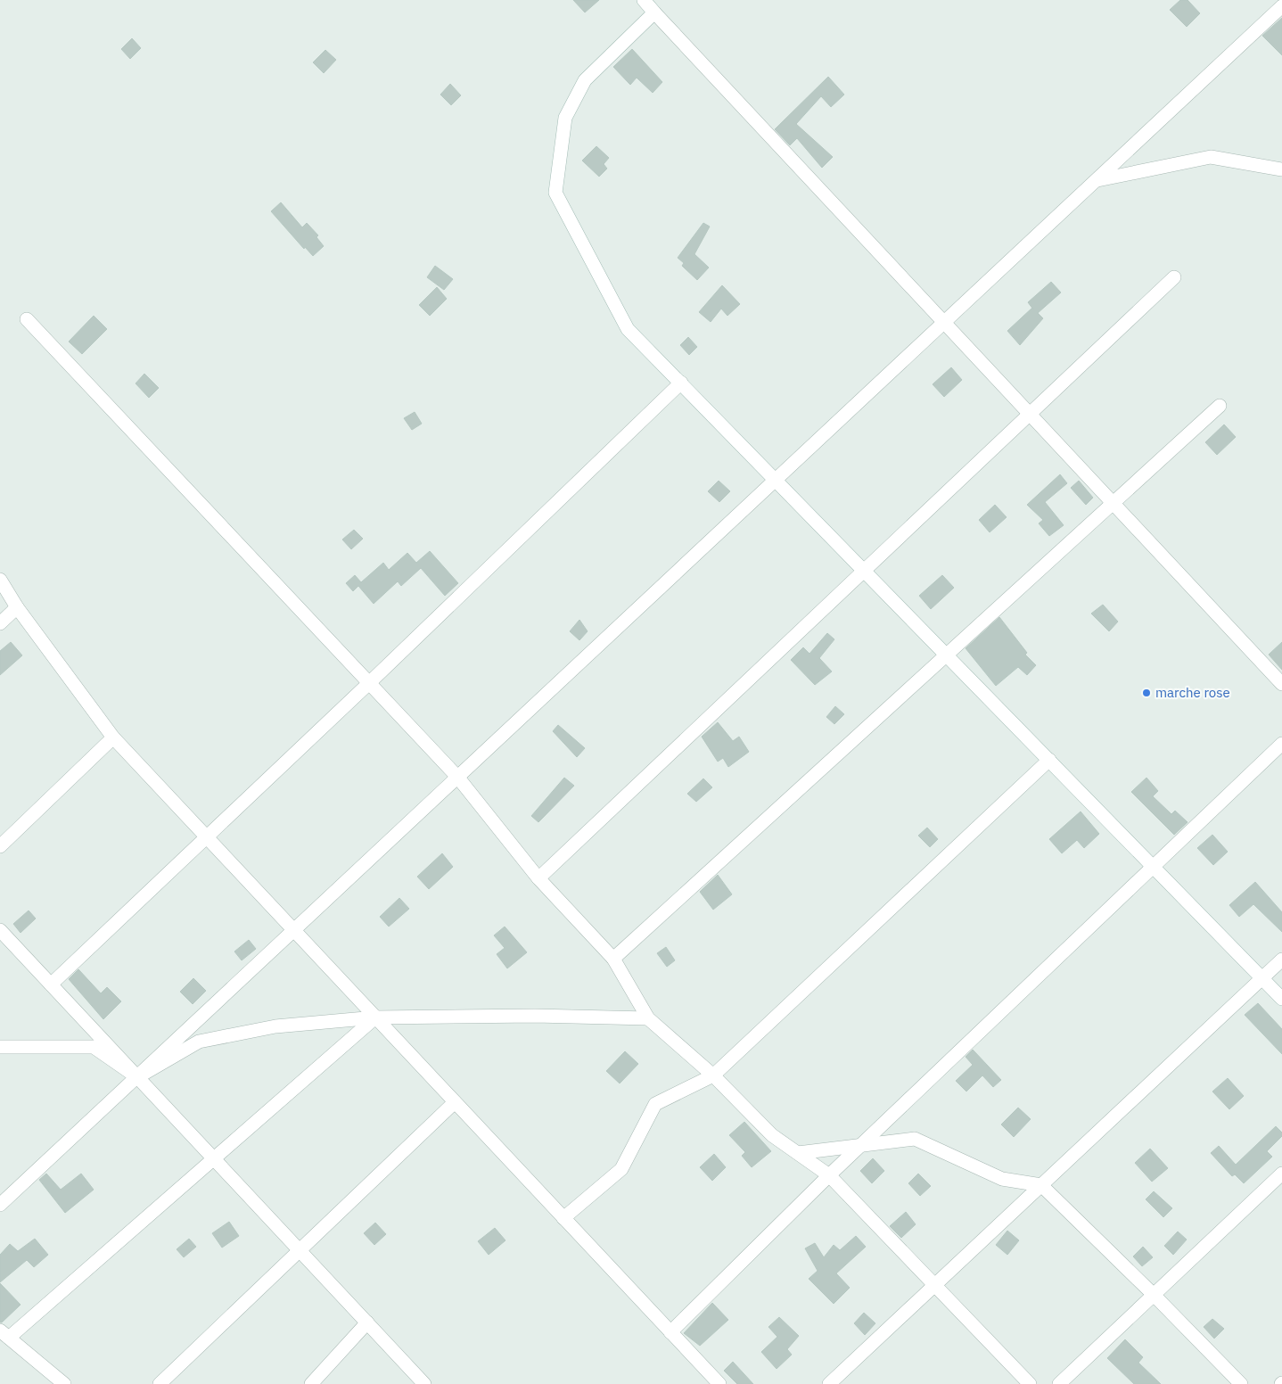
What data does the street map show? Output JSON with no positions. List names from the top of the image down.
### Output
{
  "places": ["marche rose"]
}
